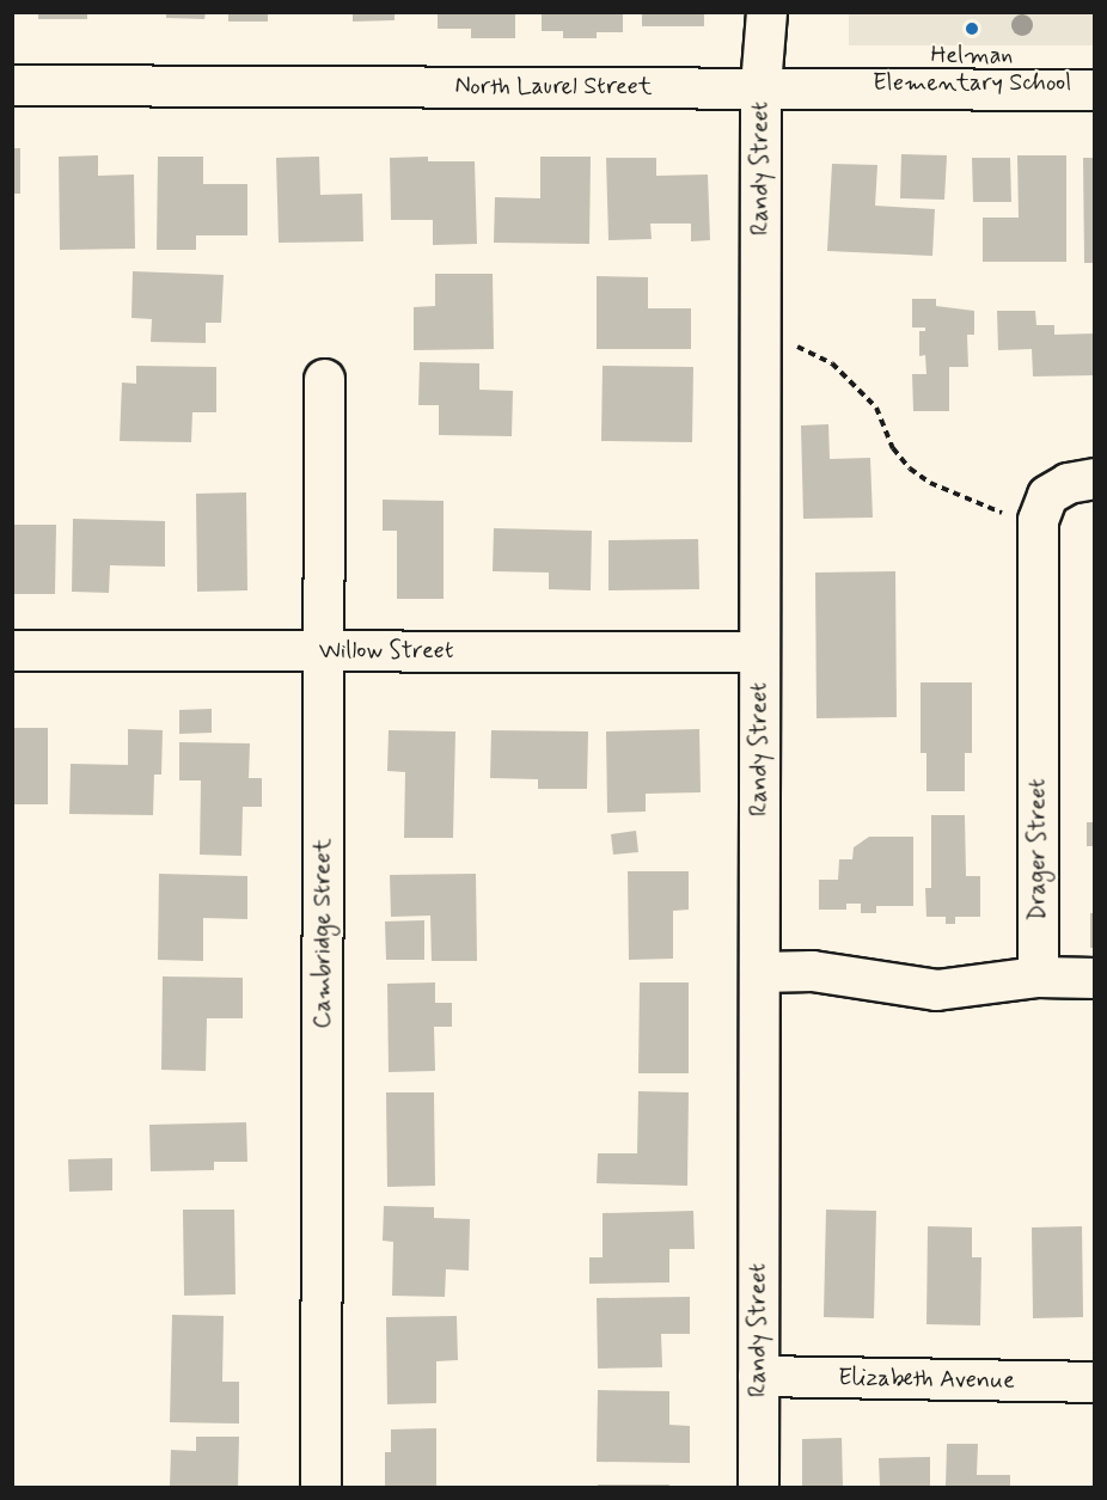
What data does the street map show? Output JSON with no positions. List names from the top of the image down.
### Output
{
  "streets": {
    "street": [
      "North Laurel Street",
      "Randy Street",
      "Willow Street",
      "Drager Street",
      "Cambridge Street",
      "Elizabeth Avenue"
    ]
  },
  "crossings": [
    ["North Laurel Street", "Randy Street"],
    ["Randy Street", "Willow Street"],
    ["Randy Street", "Elizabeth Avenue"],
    ["Willow Street", "Cambridge Street"]
  ],
  "places": ["Helman Elementary School"]
}
